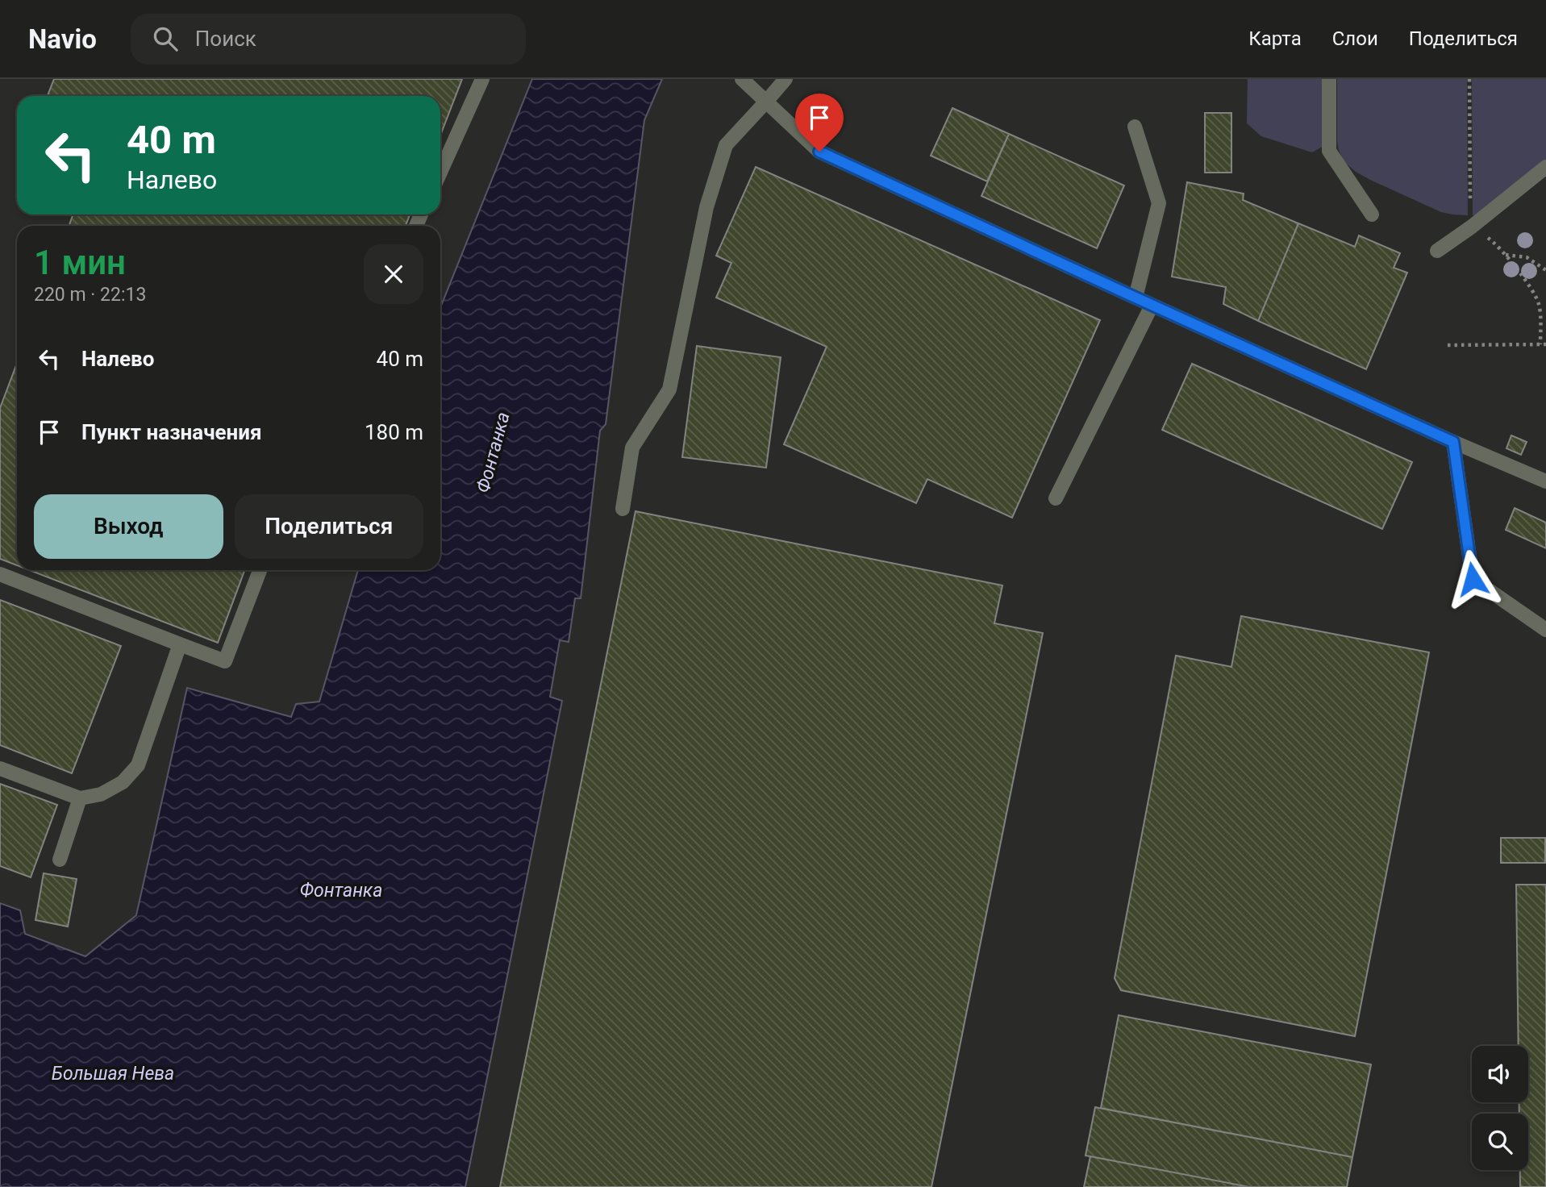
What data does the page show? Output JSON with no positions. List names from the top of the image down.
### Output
{
  "water": ["Фонтанка", "Большая Нева"],
  "page": {
    "header": "Navio",
    "search": "Поиск",
    "nav": ["Карта", "Слои", "Поделиться"],
    "turn": ["40 m", "Налево"],
    "heading": ["1 мин", "220 m · 22:13"],
    "list": [
      {
        "name": "Налево",
        "value": "40 m"
      },
      {
        "name": "Пункт назначения",
        "value": "180 m"
      }
    ],
    "buttons": ["Выход", "Поделиться"]
  }
}
